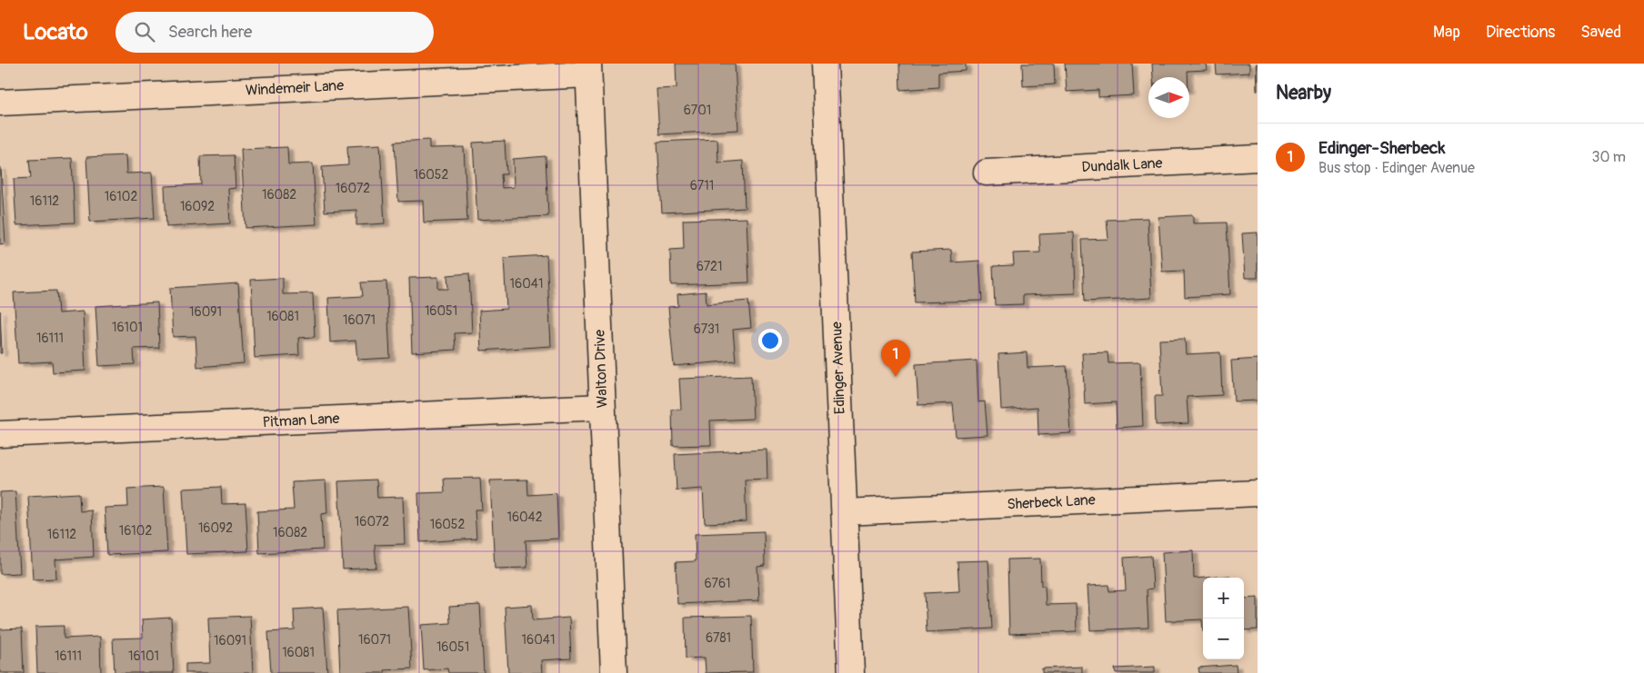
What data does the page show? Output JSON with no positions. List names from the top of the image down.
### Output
{
  "streets": {
    "street": [
      "Windemeir Lane",
      "Dundalk Lane",
      "Edinger Avenue",
      "Walton Drive",
      "Pitman Lane",
      "Sherbeck Lane"
    ]
  },
  "crossings": [
    ["Windemeir Lane", "Walton Drive"],
    ["Edinger Avenue", "Sherbeck Lane"],
    ["Walton Drive", "Pitman Lane"]
  ],
  "house_numbers": [
    "6701",
    "16052",
    "6711",
    "16072",
    "16082",
    "16102",
    "16112",
    "16092",
    "6721",
    "16041",
    "16051",
    "16091",
    "16081",
    "16071",
    "16101",
    "6731",
    "16111",
    "16042",
    "16072",
    "16052",
    "16092",
    "16102",
    "16082",
    "16112",
    "6761",
    "6781",
    "16071",
    "16041",
    "16091",
    "16051",
    "16081",
    "16111",
    "16101"
  ],
  "north": "right",
  "page": {
    "header": "Locato",
    "search": "Search here",
    "nav": ["Map", "Directions", "Saved"],
    "heading": "Nearby",
    "list": [
      {
        "mark": "1",
        "name": "Edinger-Sherbeck",
        "note": "Bus stop · Edinger Avenue",
        "value": "30 m"
      }
    ],
    "pins": "1",
    "map_buttons": ["+", "−"]
  }
}
